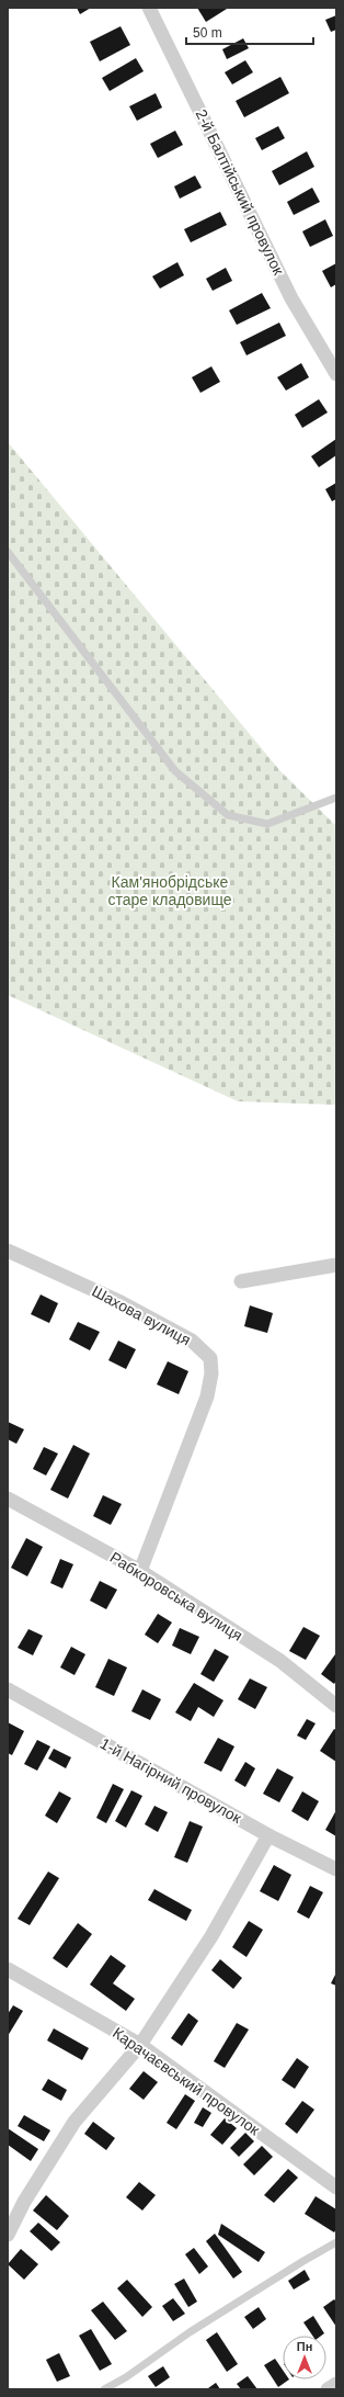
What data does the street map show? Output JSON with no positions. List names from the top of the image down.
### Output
{
  "streets": {
    "street": [
      "2-й Балтійський провулок",
      "Шахова вулиця",
      "Рабкоровська вулиця",
      "1-й Нагірний провулок",
      "Карачаєвський провулок"
    ]
  },
  "crossings": [
    ["Шахова вулиця", "Рабкоровська вулиця"]
  ],
  "parks": ["Кам'янобрідське старе кладовище"],
  "scale_bar": "50 m",
  "north": "top"
}
